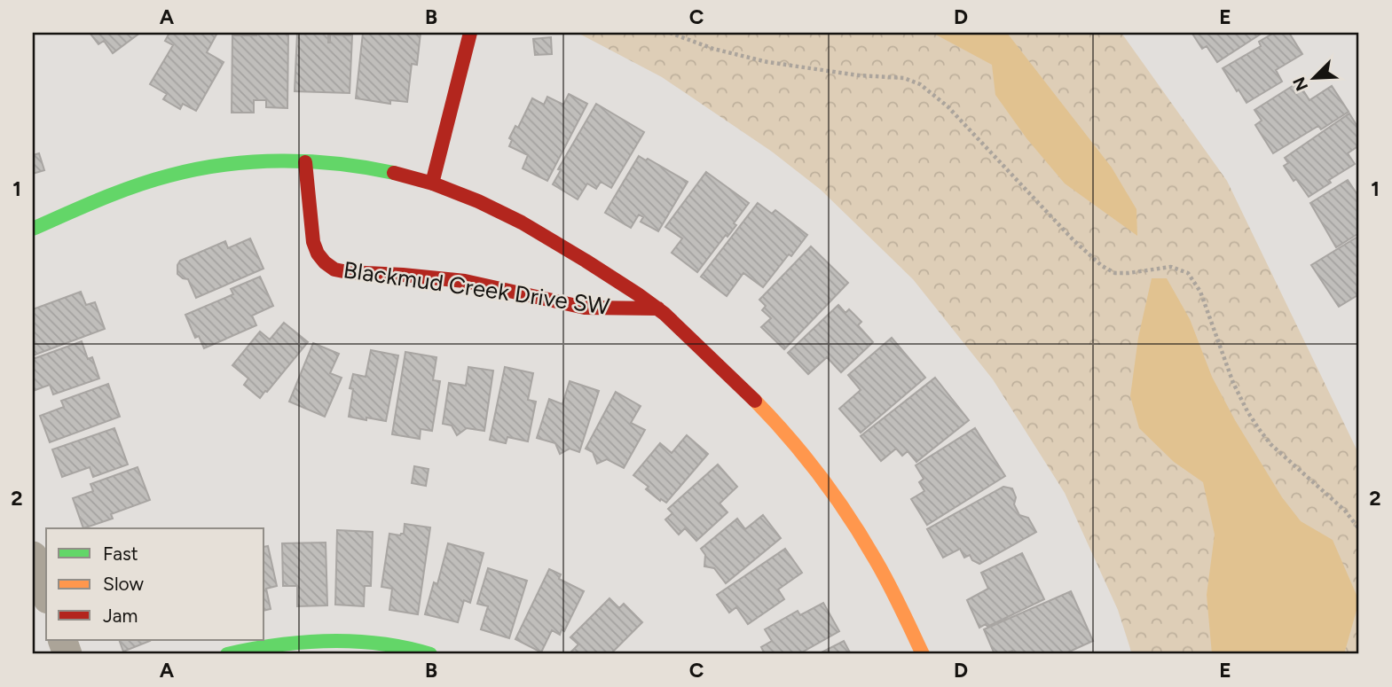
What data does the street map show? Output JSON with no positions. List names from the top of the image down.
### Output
{
  "streets": {
    "street": ["Blackmud Creek Drive SW"]
  },
  "legend": ["Fast", "Slow", "Jam"],
  "north": "bottom left",
  "grid": {
    "columns": [
      "A",
      "B",
      "C",
      "D",
      "E"
    ],
    "rows": ["1", "2"]
  }
}
